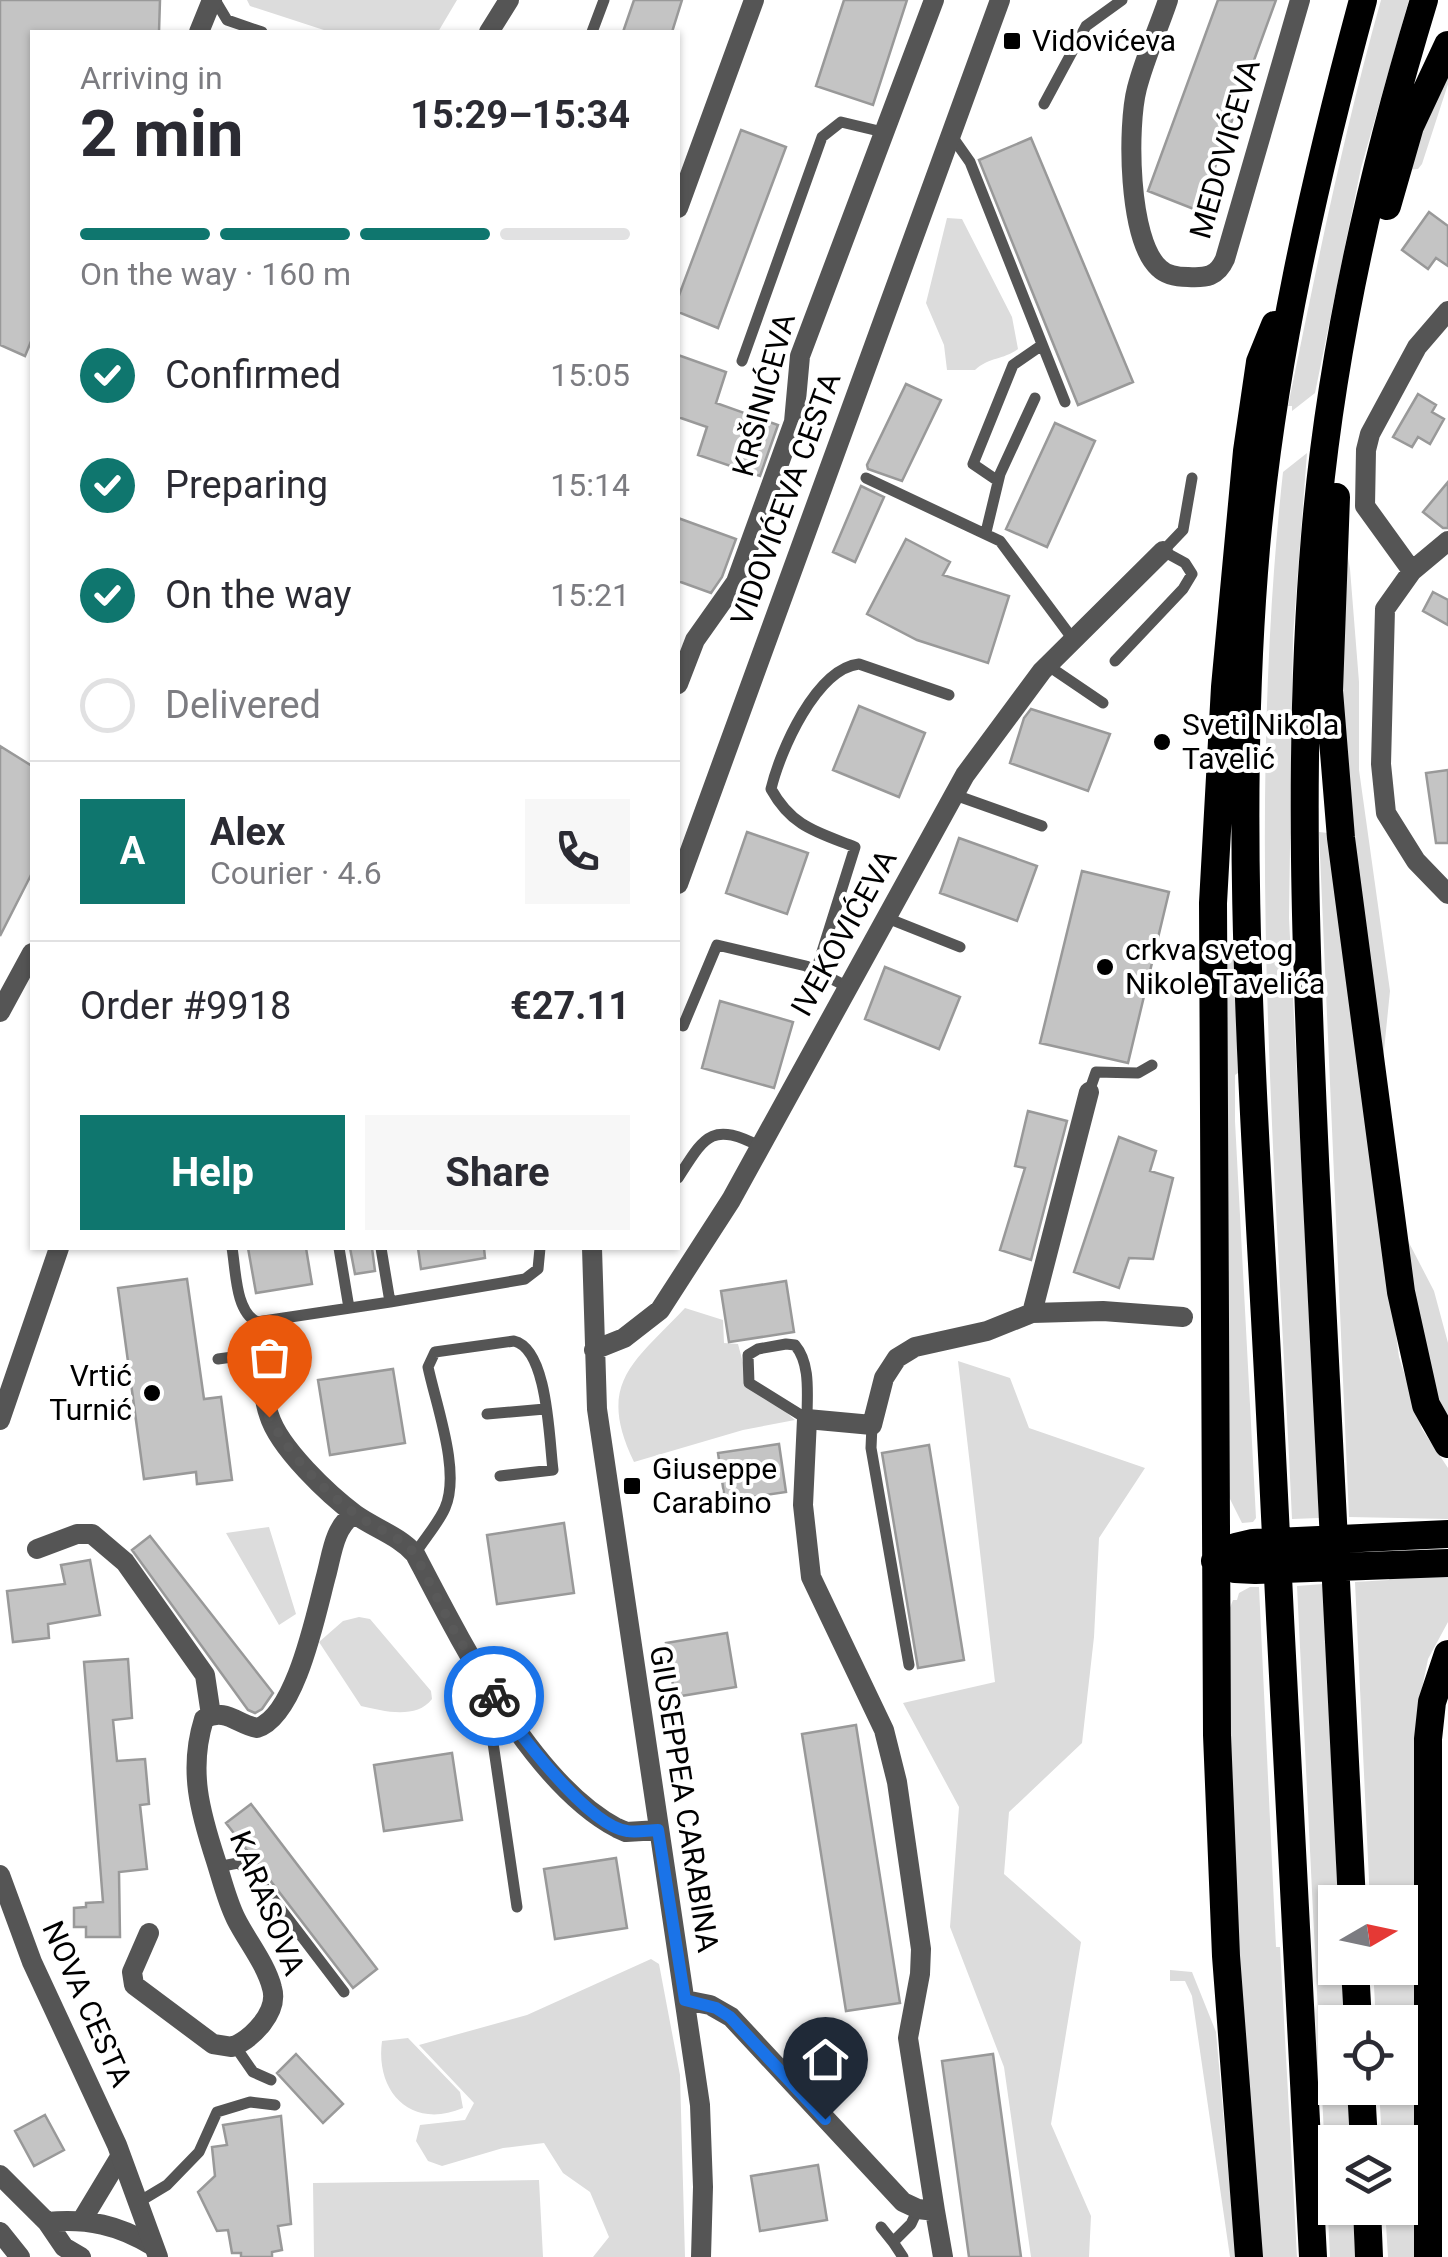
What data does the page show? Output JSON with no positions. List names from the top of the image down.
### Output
{
  "streets": {
    "street": [
      "MEDOVIĆEVA",
      "KRŠINIĆEVA",
      "VIDOVIĆEVA CESTA",
      "IVEKOVIĆEVA",
      "GIUSEPPEA CARABINA",
      "KARASOVA",
      "NOVA CESTA"
    ]
  },
  "crossings": [
    ["IVEKOVIĆEVA", "GIUSEPPEA CARABINA"]
  ],
  "places": {
    "transit": ["Vidovićeva", "Giuseppe Carabino"],
    "other": ["Sveti Nikola Tavelić", "crkva svetog Nikole Tavelića", "Vrtić Turnić"]
  },
  "north": "right",
  "page": {
    "heading": ["2 min", "Arriving in", "15:29–15:34"],
    "panel": [
      "Alex",
      "Courier · 4.6",
      "Order #9918",
      "€27.11"
    ],
    "bar": "On the way · 160 m",
    "list": [
      ["Confirmed", "15:05"],
      ["Preparing", "15:14"],
      ["On the way", "15:21"],
      "Delivered"
    ],
    "round": "A",
    "buttons": ["Help", "Share"]
  }
}
